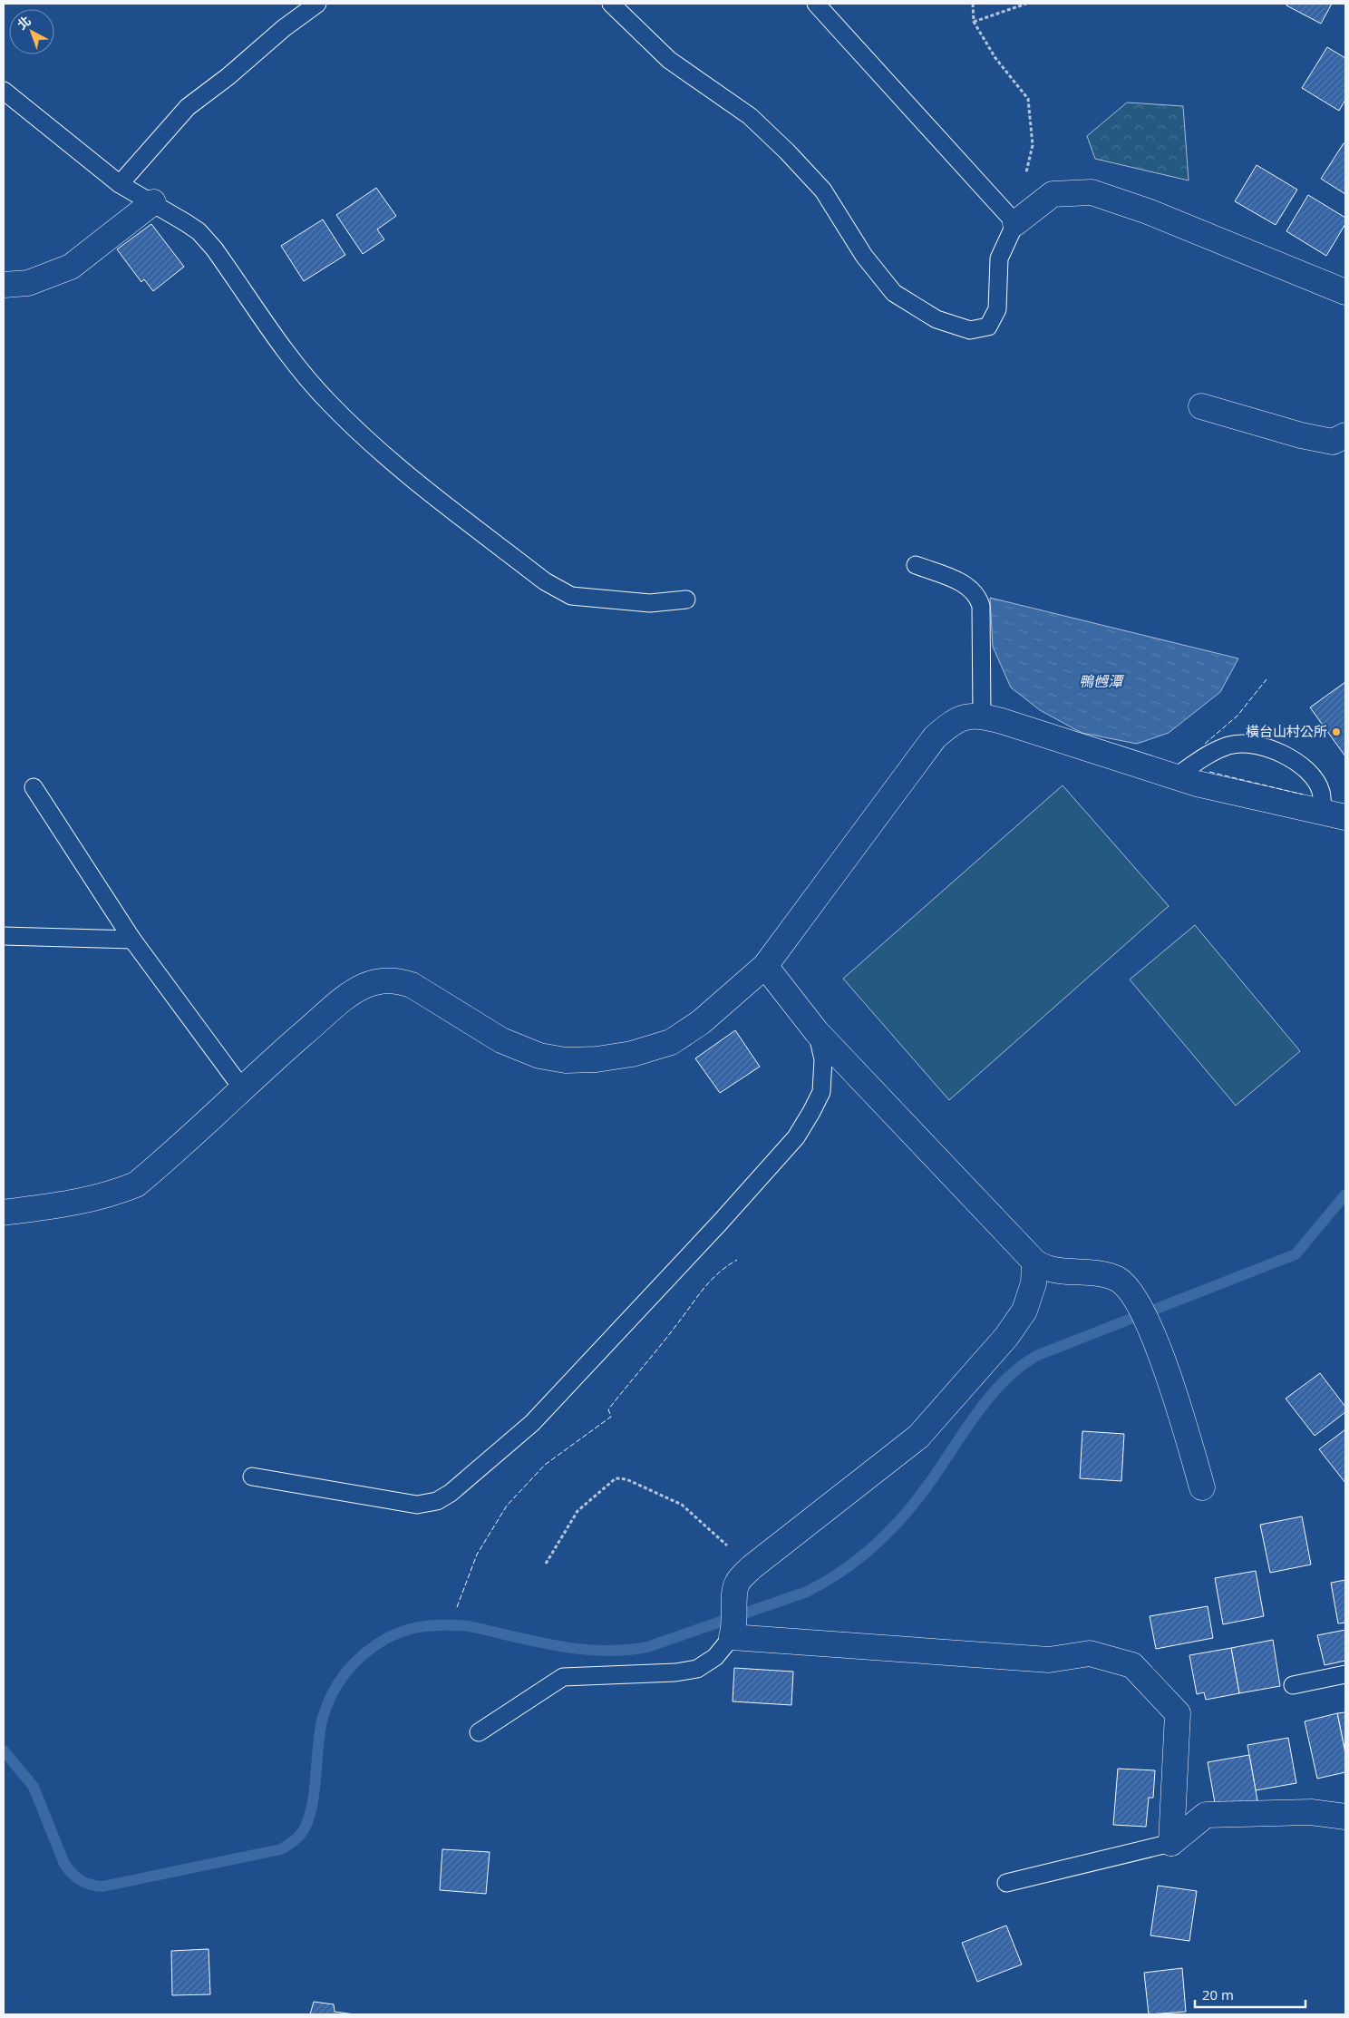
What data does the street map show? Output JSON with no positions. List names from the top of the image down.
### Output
{
  "water": ["鴨乸潭"],
  "places": ["橫台山村公所"],
  "scale_bar": "20 m",
  "north": "top left"
}
